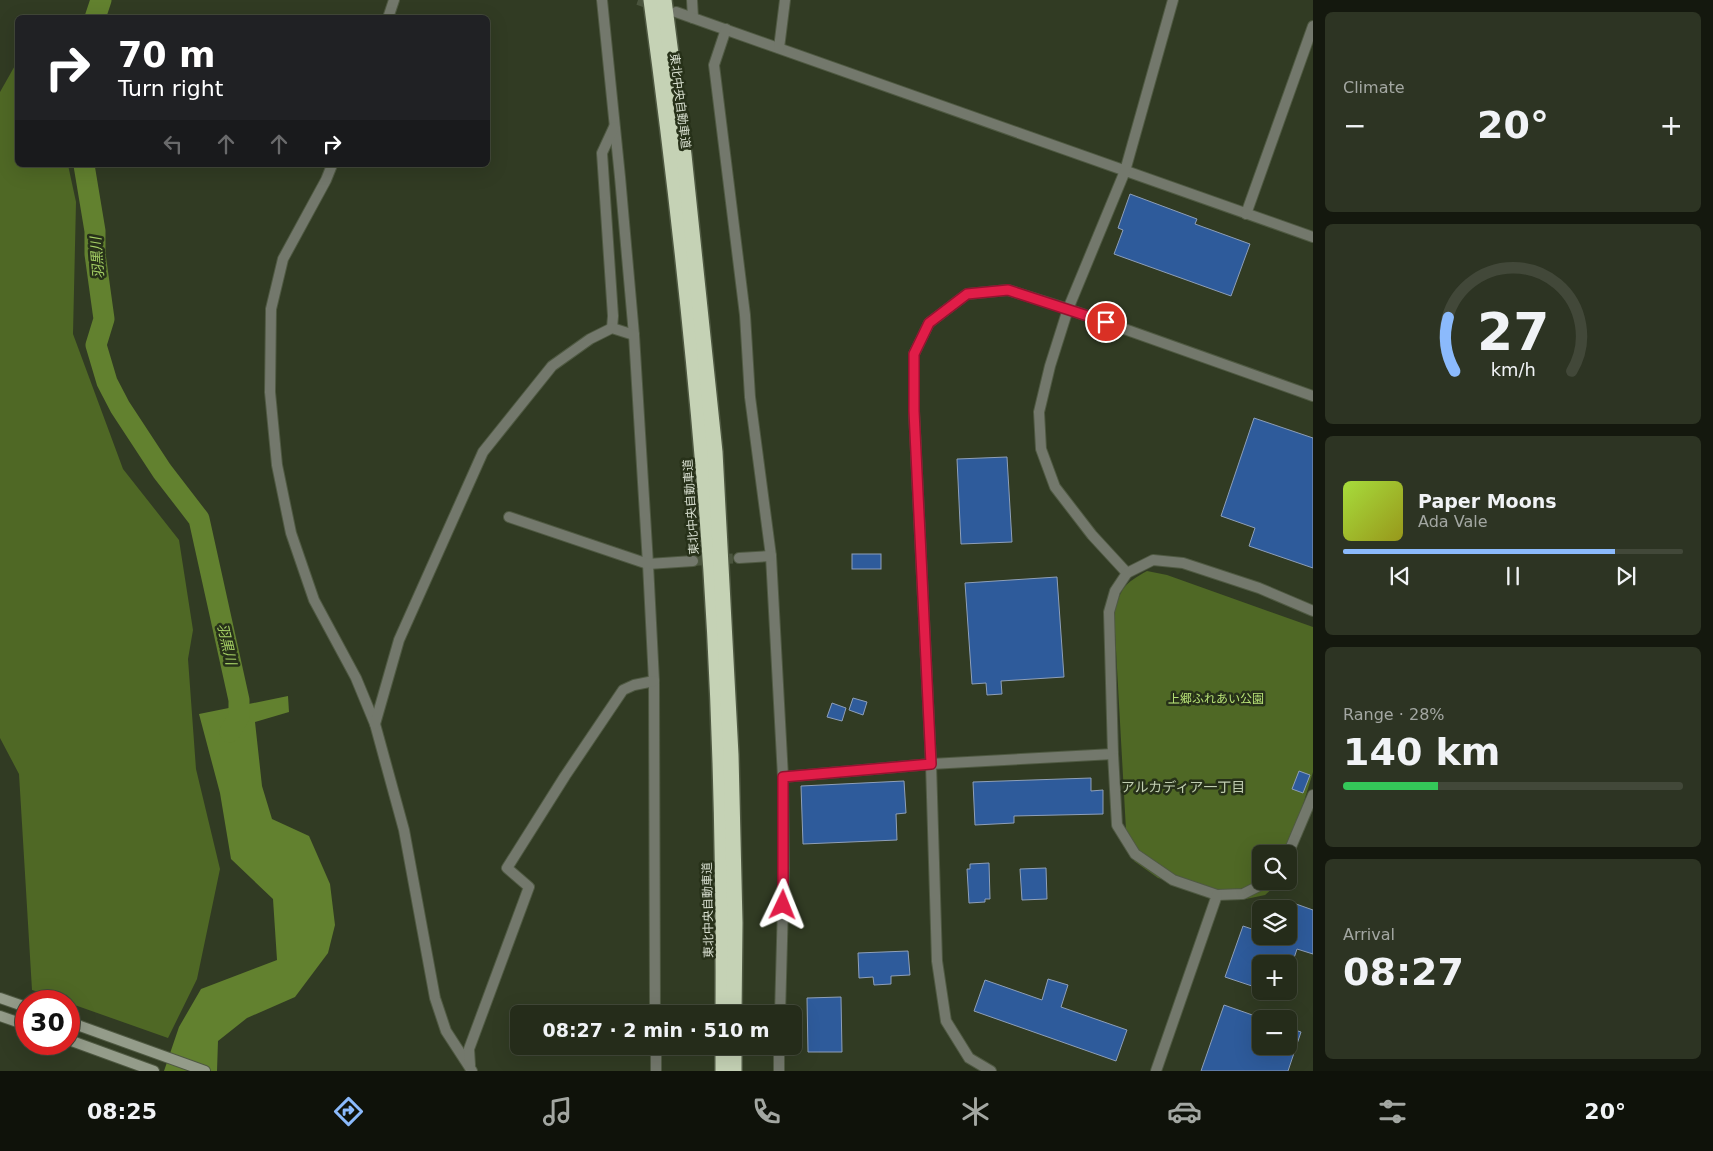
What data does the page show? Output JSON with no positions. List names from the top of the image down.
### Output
{
  "streets": {
    "highway": ["東北中央自動車道"]
  },
  "districts": ["アルカディア一丁目"],
  "water": ["羽黒川"],
  "parks": ["上郷ふれあい公園"],
  "page": {
    "tile": [
      "Climate",
      ["Range · 28%", "140 km"],
      ["Arrival", "08:27"]
    ],
    "turn": ["70 m", "Turn right"],
    "heat": ["−", "20°", "+"],
    "song": ["Paper Moons", "Ada Vale"],
    "map_buttons": ["+", "−"],
    "limit": "30",
    "trip": "08:27 · 2 min · 510 m",
    "tabs": ["08:25", "20°"],
    "gauge": ["27", "km/h"]
  }
}
